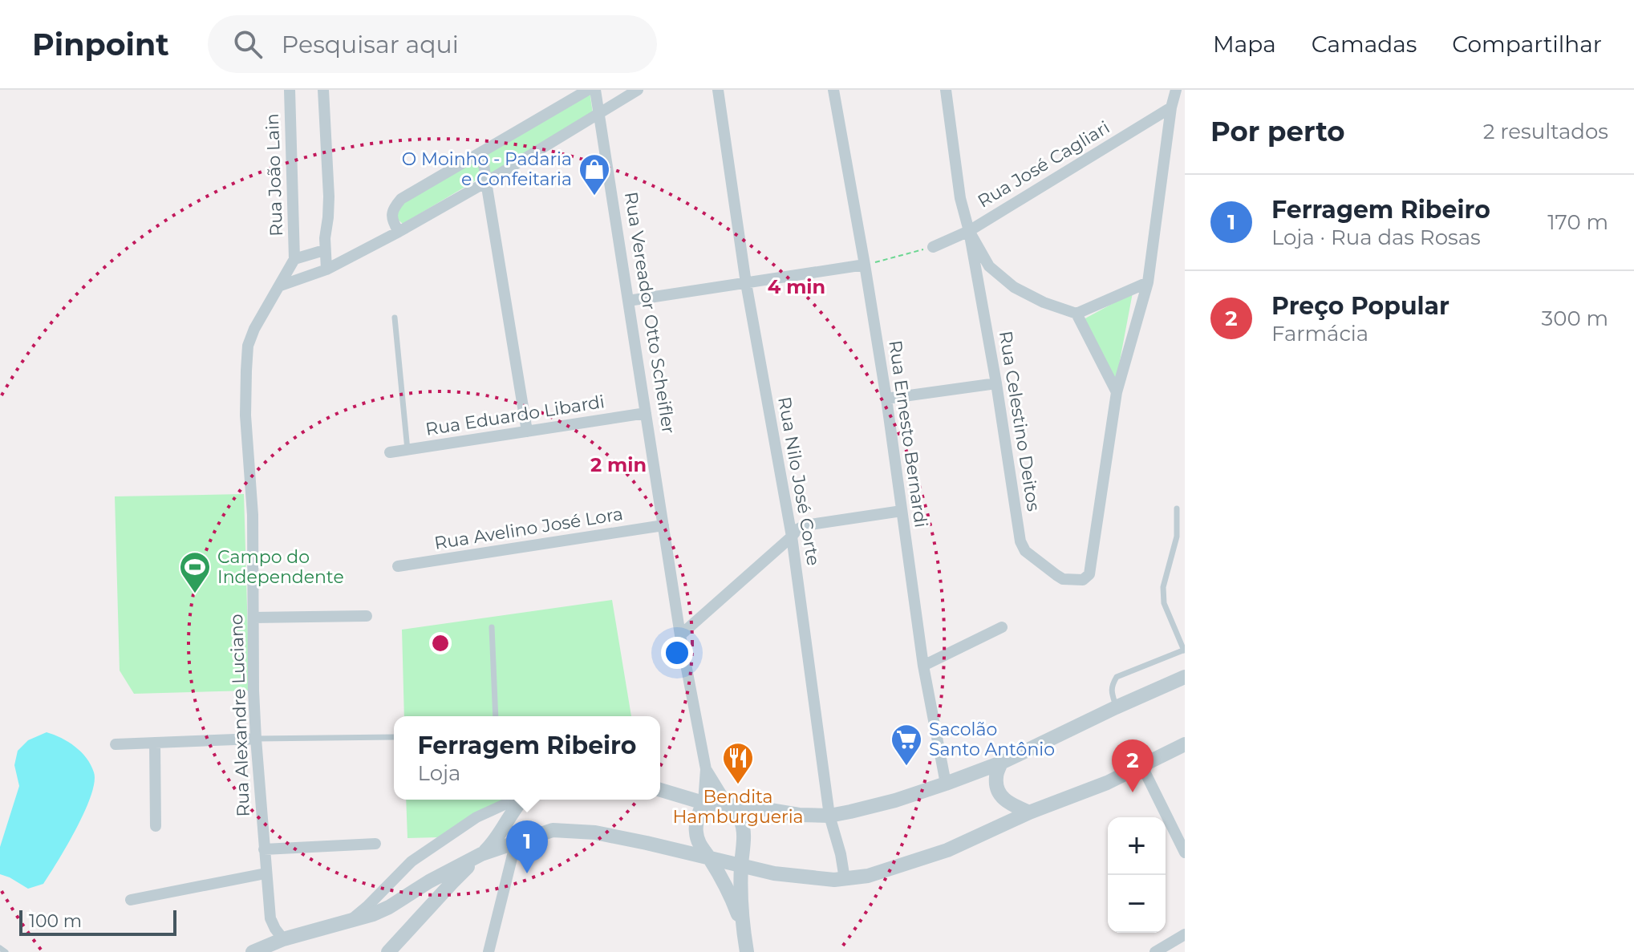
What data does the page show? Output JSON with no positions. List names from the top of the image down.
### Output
{
  "streets": {
    "street": [
      "Rua José Cagliari",
      "Rua João Lain",
      "Rua Vereador Otto Scheifler",
      "Rua Eduardo Libardi",
      "Rua Celestino Deitos",
      "Rua Ernesto Bernardi",
      "Rua Nilo José Corte",
      "Rua Avelino José Lora",
      "Rua Alexandre Luciano"
    ]
  },
  "crossings": [
    ["Rua José Cagliari", "Rua Celestino Deitos"],
    ["Rua João Lain", "Rua Alexandre Luciano"],
    ["Rua Vereador Otto Scheifler", "Rua Eduardo Libardi"],
    ["Rua Vereador Otto Scheifler", "Rua Avelino José Lora"]
  ],
  "places": {
    "shop": ["O Moinho - Padaria e Confeitaria"],
    "sports": ["Campo do Independente"],
    "supermarket": ["Sacolão Santo Antônio"],
    "restaurant": ["Bendita Hamburgueria"]
  },
  "scale_bar": "100 m",
  "page": {
    "header": "Pinpoint",
    "search": "Pesquisar aqui",
    "nav": ["Mapa", "Camadas", "Compartilhar"],
    "heading": ["Por perto", "2 resultados"],
    "list": [
      {
        "mark": "1",
        "name": "Ferragem Ribeiro",
        "note": "Loja · Rua das Rosas",
        "value": "170 m"
      },
      {
        "mark": "2",
        "name": "Preço Popular",
        "note": "Farmácia",
        "value": "300 m"
      }
    ],
    "popup": ["Ferragem Ribeiro", "Loja"],
    "pins": ["2", "1"],
    "map_buttons": ["+", "−"],
    "scale": "100 m"
  },
  "rings": ["4 min", "2 min"]
}
